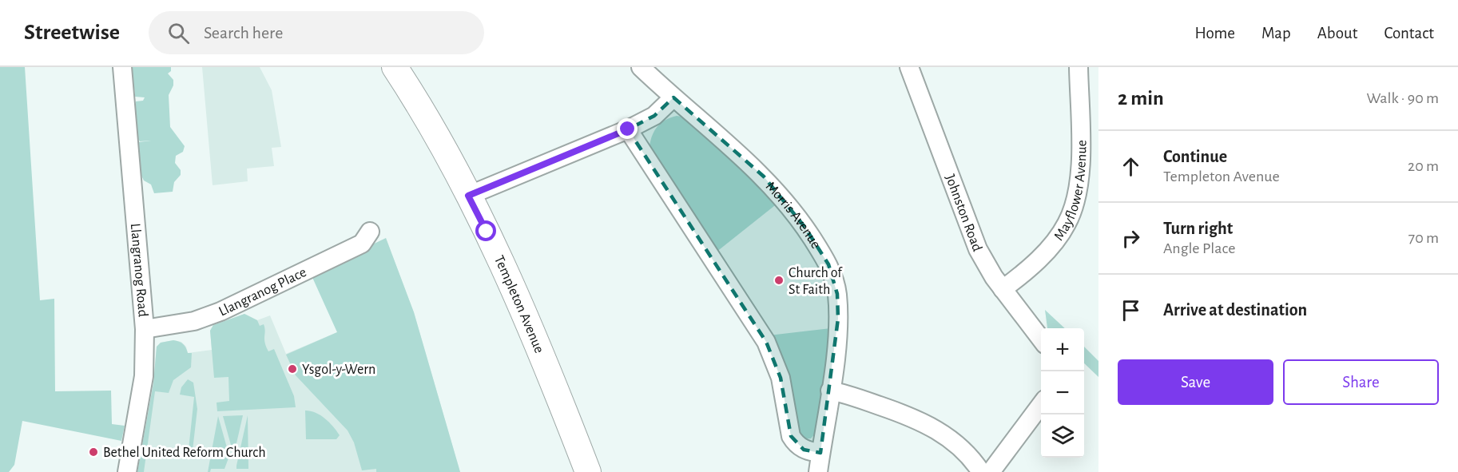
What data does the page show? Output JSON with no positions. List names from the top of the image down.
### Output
{
  "streets": {
    "street": [
      "Mayflower Avenue",
      "Johnston Road",
      "Morris Avenue",
      "Llangranog Road",
      "Llangranog Place",
      "Templeton Avenue"
    ]
  },
  "crossings": [
    ["Mayflower Avenue", "Johnston Road"],
    ["Llangranog Road", "Llangranog Place"]
  ],
  "places": ["Church of St Faith", "Ysgol-y-Wern", "Bethel United Reform Church"],
  "page": {
    "header": "Streetwise",
    "search": "Search here",
    "nav": [
      "Home",
      "Map",
      "About",
      "Contact"
    ],
    "heading": ["2 min", "Walk · 90 m"],
    "list": [
      ["Continue", "Templeton Avenue", "20 m"],
      ["Turn right", "Angle Place", "70 m"],
      "Arrive at destination"
    ],
    "map_buttons": ["+", "−"],
    "buttons": ["Save", "Share"]
  }
}
